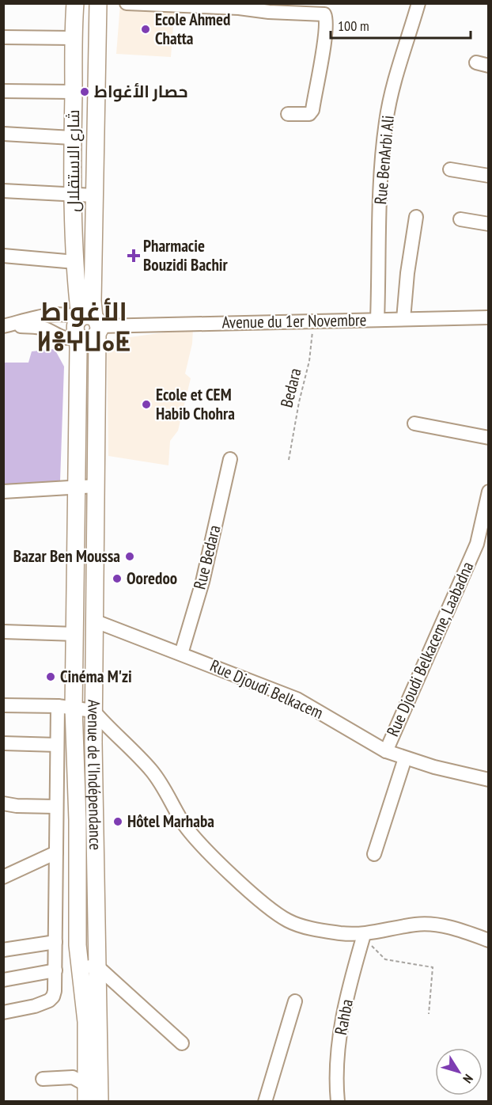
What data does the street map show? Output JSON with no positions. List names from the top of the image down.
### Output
{
  "streets": {
    "main road": ["شارع الاستقلال", "Avenue de l'Indépendance"],
    "street": [
      "Rue BenArbi Ali",
      "Avenue du 1er Novembre",
      "Rue Bedara",
      "Rue Djoudi Belkaceme, Laabadna",
      "Rue Djoudi Belkacem",
      "Rahba"
    ],
    "path": ["Bedara"]
  },
  "crossings": [
    ["Rue BenArbi Ali", "Avenue du 1er Novembre"],
    ["شارع الاستقلال", "Avenue du 1er Novembre"],
    ["شارع الاستقلال", "Avenue de l'Indépendance"],
    ["Avenue du 1er Novembre", "Bedara"],
    ["Avenue du 1er Novembre", "Avenue de l'Indépendance"],
    ["Rue Bedara", "Rue Djoudi Belkacem"],
    ["Rue Djoudi Belkaceme, Laabadna", "Rue Djoudi Belkacem"],
    ["Rue Djoudi Belkacem", "Avenue de l'Indépendance"]
  ],
  "districts": ["الأغواط ⵍⴻⵖⵡⴰⵟ"],
  "places": {
    "other": [
      "Ecole Ahmed Chatta",
      "حصار الأغواط",
      "Ecole et CEM Habib Chohra",
      "Bazar Ben Moussa",
      "Ooredoo",
      "Cinéma M'zi",
      "Hôtel Marhaba"
    ],
    "health": ["Pharmacie Bouzidi Bachir"]
  },
  "scale_bar": "100 m",
  "north": "bottom right"
}
